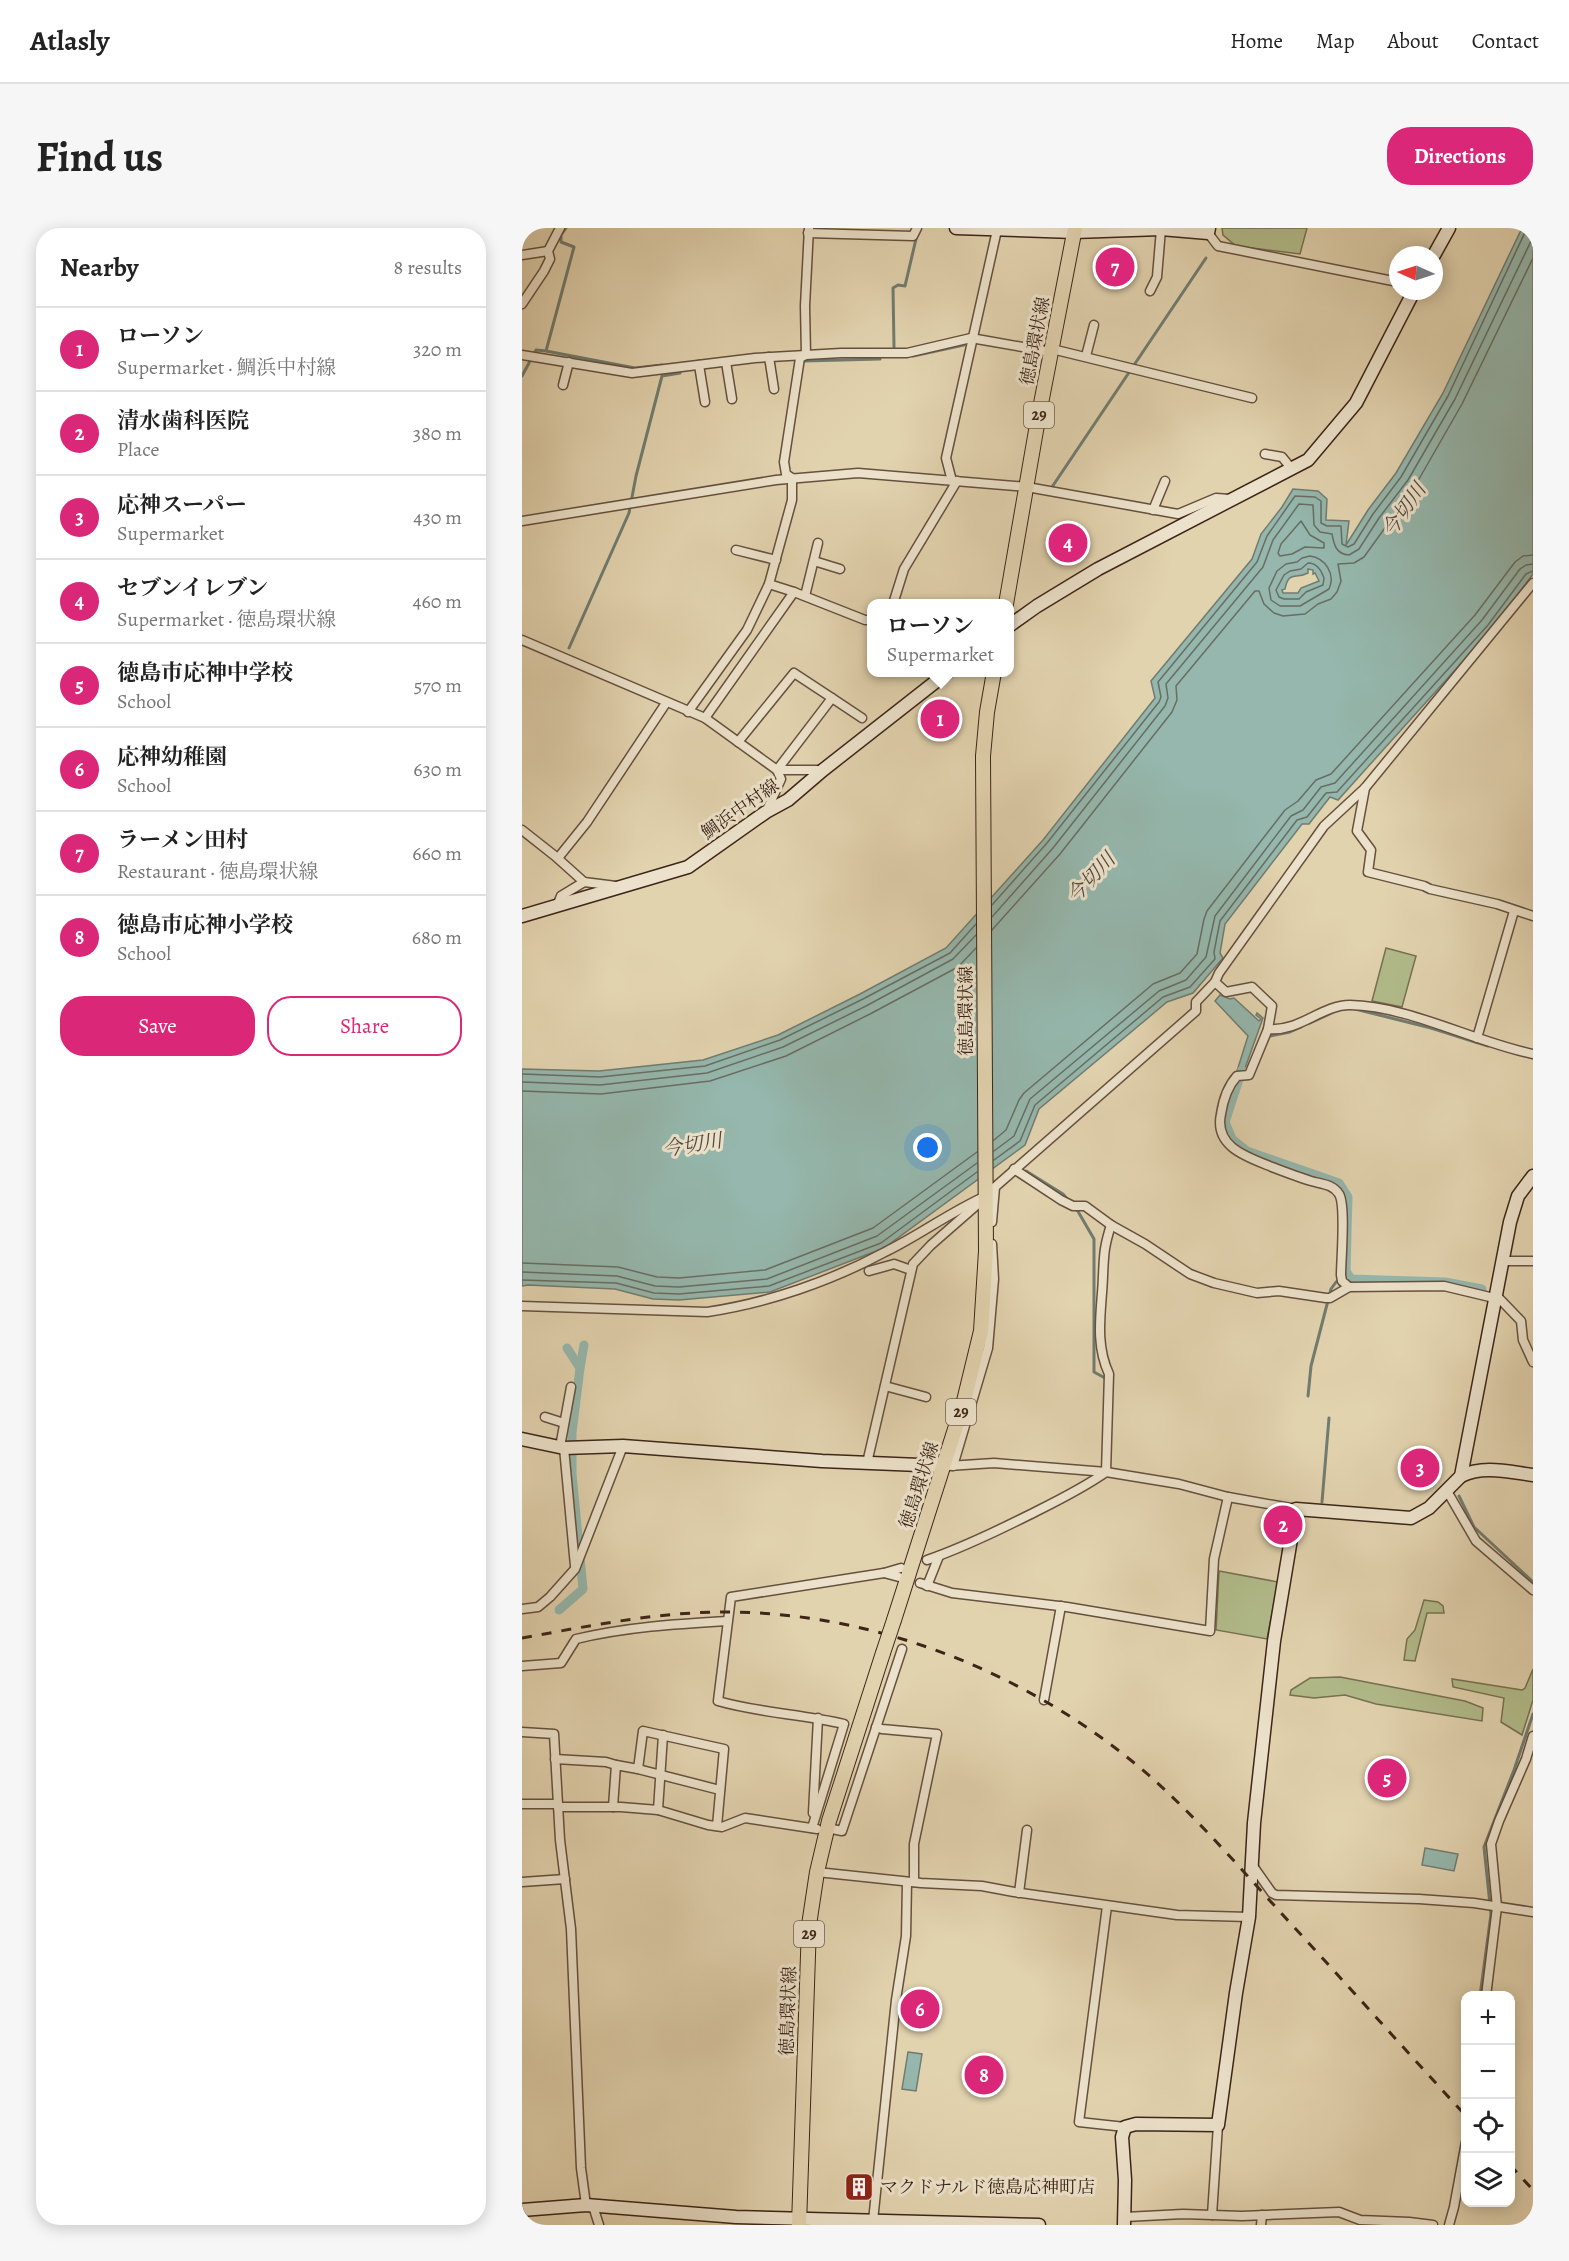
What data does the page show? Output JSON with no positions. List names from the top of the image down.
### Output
{
  "streets": {
    "main road": ["徳島環状線", "29"],
    "street": ["鯛浜中村線"]
  },
  "water": ["今切川"],
  "places": {
    "building": ["マクドナルド徳島応神町店"]
  },
  "north": "left",
  "page": {
    "header": "Atlasly",
    "nav": [
      "Home",
      "Map",
      "About",
      "Contact"
    ],
    "buttons": [
      "Directions",
      ["Save", "Share"]
    ],
    "title": "Find us",
    "heading": ["Nearby", "8 results"],
    "pins": [
      "7",
      "4",
      "1",
      "3",
      "2",
      "5",
      "6",
      "8"
    ],
    "list": [
      {
        "mark": "1",
        "name": "ローソン",
        "note": "Supermarket · 鯛浜中村線",
        "value": "320 m"
      },
      {
        "mark": "2",
        "name": "清水歯科医院",
        "note": "Place",
        "value": "380 m"
      },
      {
        "mark": "3",
        "name": "応神スーパー",
        "note": "Supermarket",
        "value": "430 m"
      },
      {
        "mark": "4",
        "name": "セブンイレブン",
        "note": "Supermarket · 徳島環状線",
        "value": "460 m"
      },
      {
        "mark": "5",
        "name": "徳島市応神中学校",
        "note": "School",
        "value": "570 m"
      },
      {
        "mark": "6",
        "name": "応神幼稚園",
        "note": "School",
        "value": "630 m"
      },
      {
        "mark": "7",
        "name": "ラーメン田村",
        "note": "Restaurant · 徳島環状線",
        "value": "660 m"
      },
      {
        "mark": "8",
        "name": "徳島市応神小学校",
        "note": "School",
        "value": "680 m"
      }
    ],
    "popup": ["ローソン", "Supermarket"],
    "map_buttons": ["+", "−"]
  }
}
